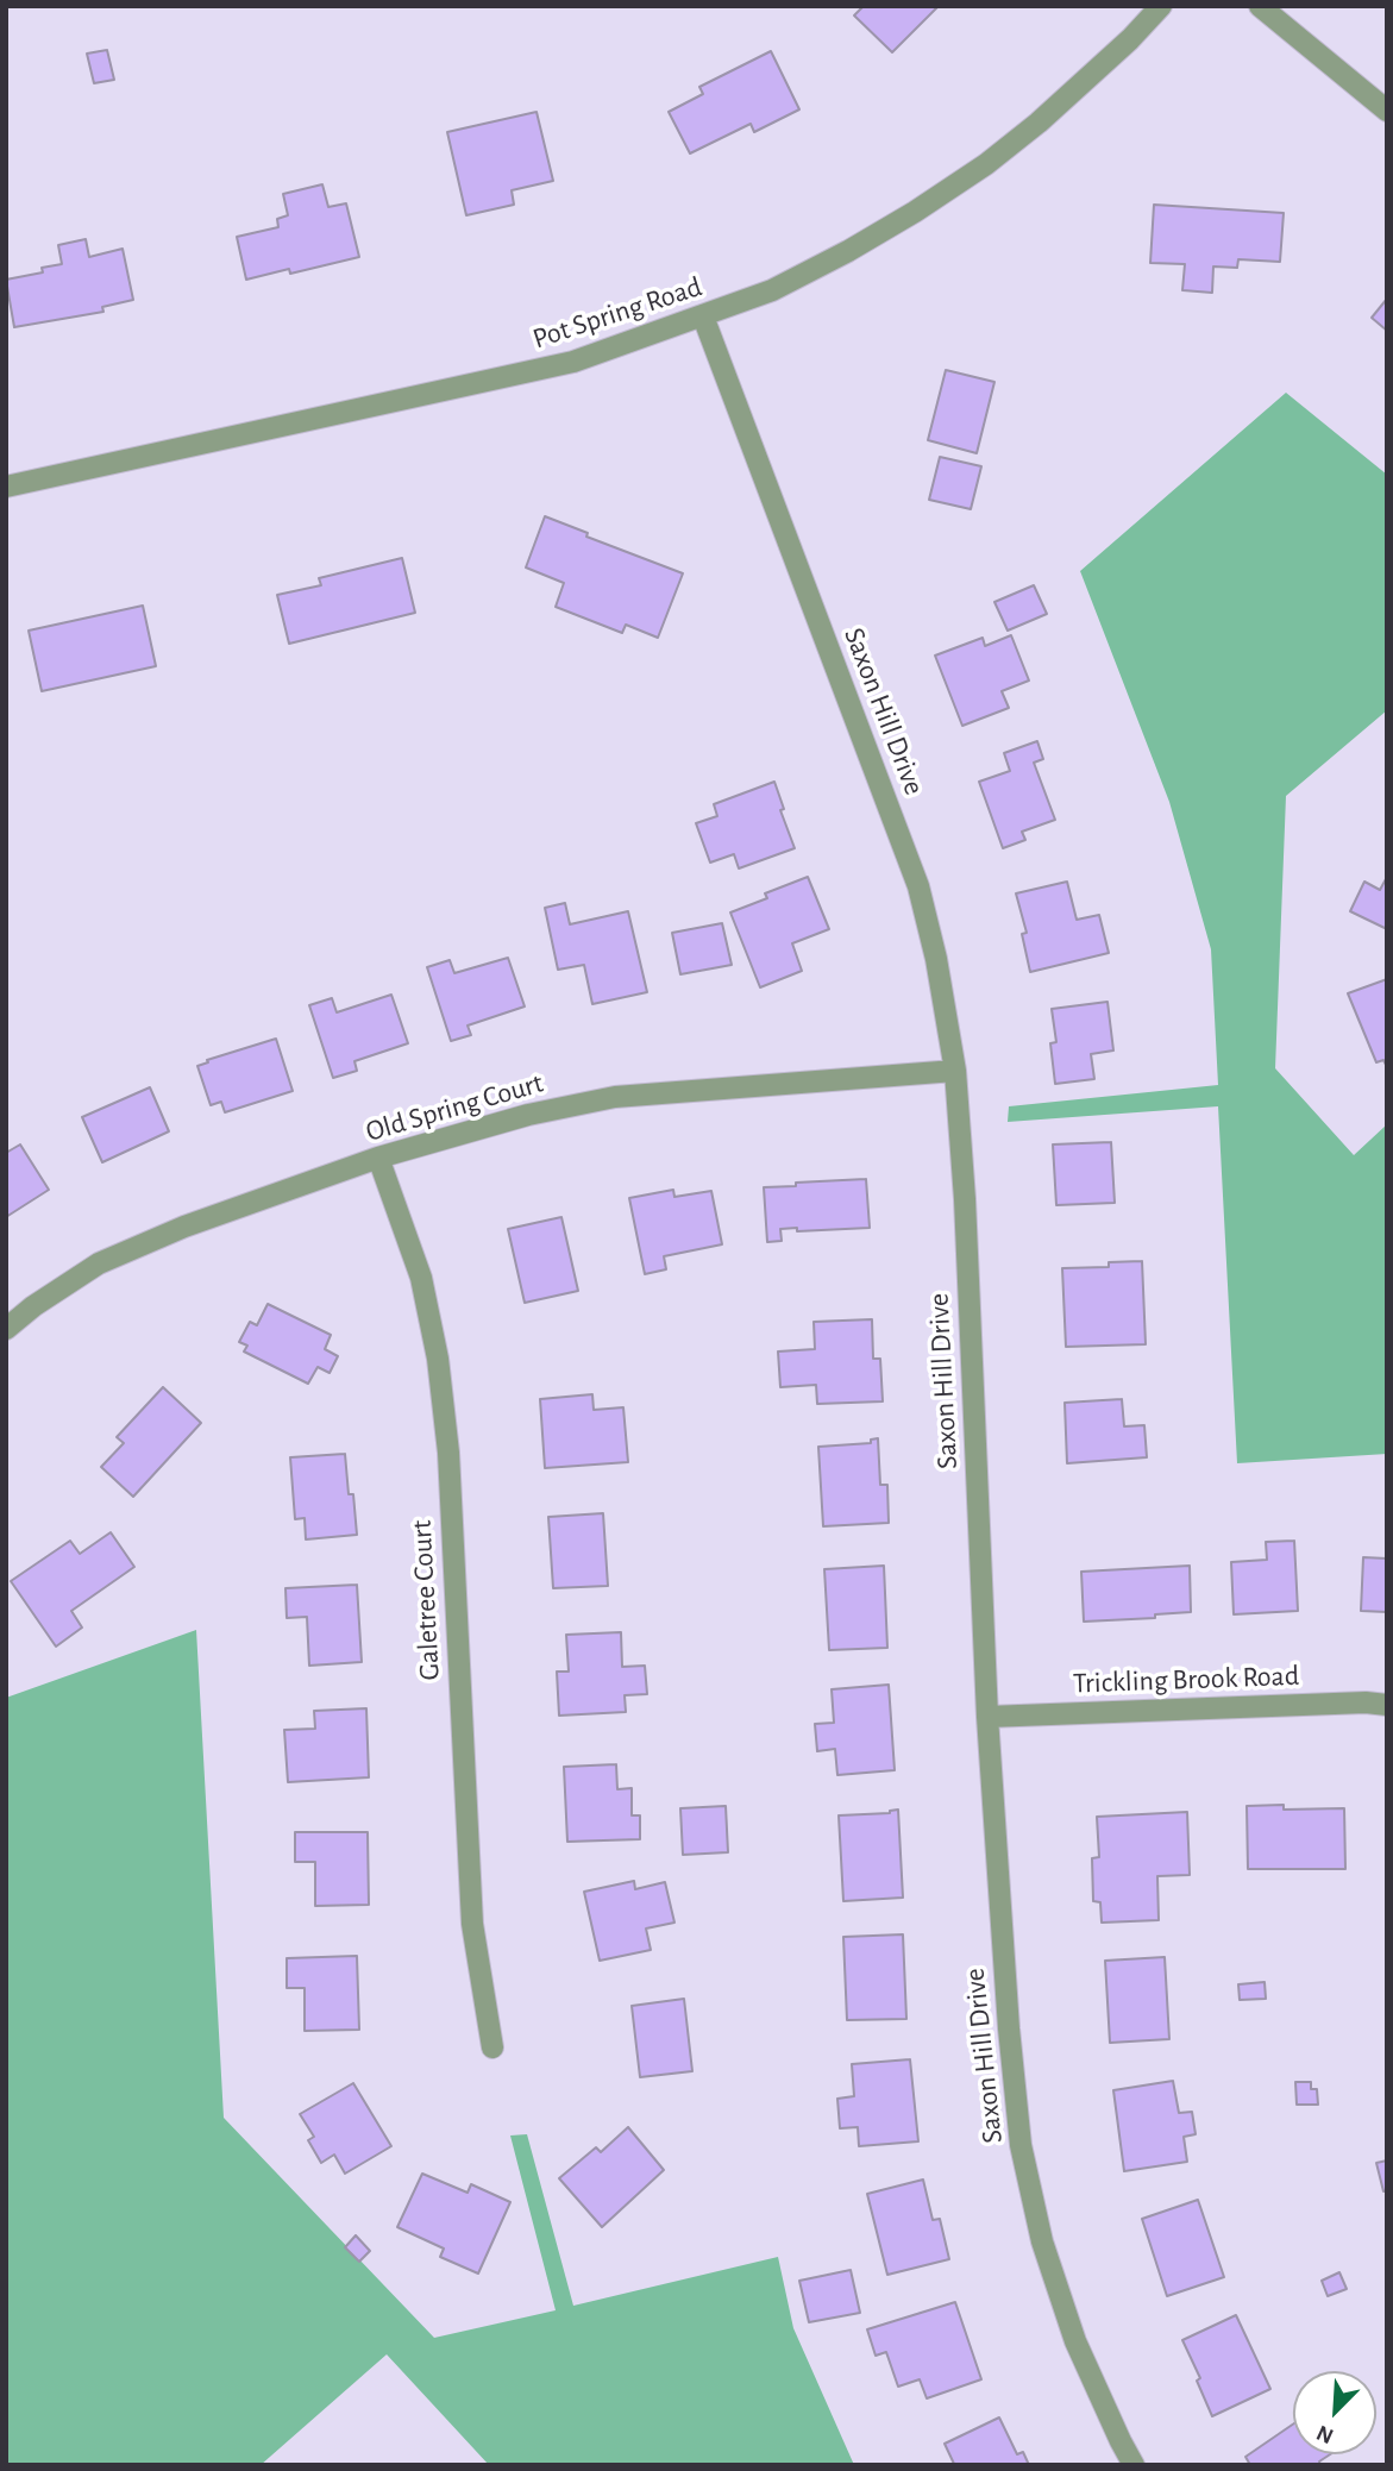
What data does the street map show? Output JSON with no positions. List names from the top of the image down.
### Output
{
  "streets": {
    "street": [
      "Pot Spring Road",
      "Saxon Hill Drive",
      "Old Spring Court",
      "Galetree Court",
      "Trickling Brook Road"
    ]
  },
  "crossings": [
    ["Pot Spring Road", "Saxon Hill Drive"],
    ["Saxon Hill Drive", "Old Spring Court"],
    ["Saxon Hill Drive", "Trickling Brook Road"],
    ["Old Spring Court", "Galetree Court"]
  ],
  "north": "bottom left"
}
